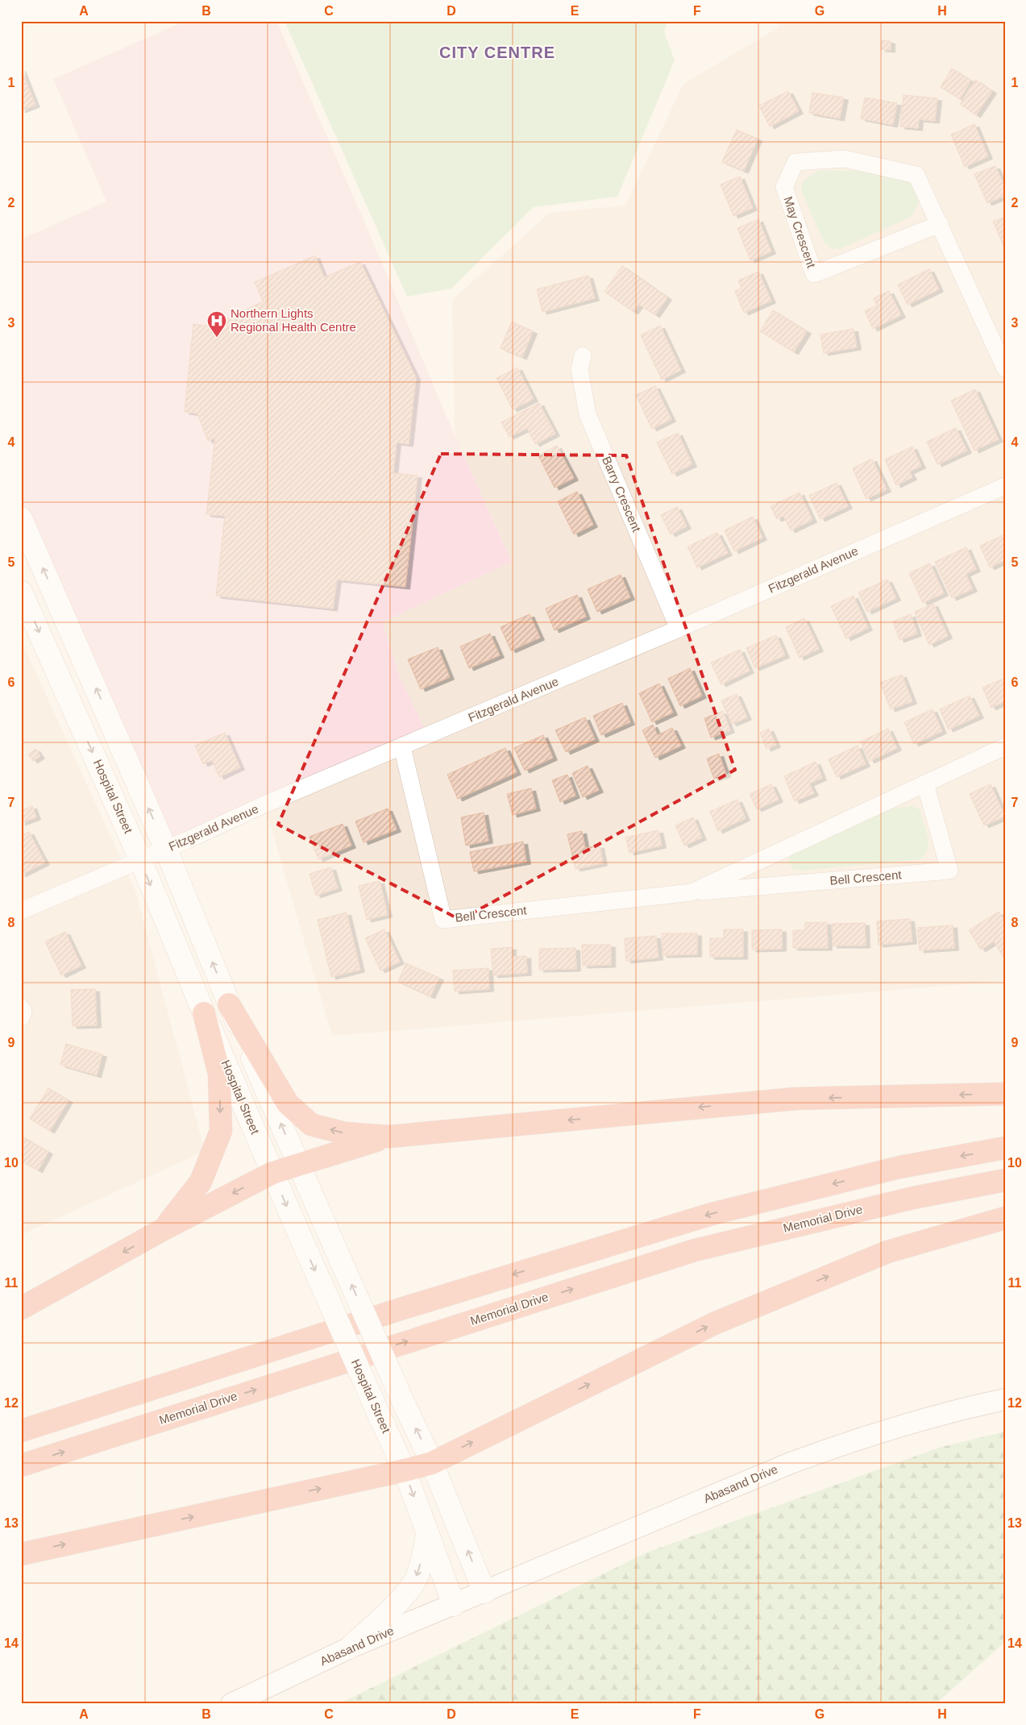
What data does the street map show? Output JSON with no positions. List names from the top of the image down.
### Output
{
  "streets": {
    "highway": ["Memorial Drive"],
    "main road": ["Hospital Street"],
    "street": [
      "May Crescent",
      "Barry Crescent",
      "Fitzgerald Avenue",
      "Bell Crescent",
      "Abasand Drive"
    ]
  },
  "crossings": [
    ["Barry Crescent", "Fitzgerald Avenue"],
    ["Fitzgerald Avenue", "Hospital Street"],
    ["Fitzgerald Avenue", "Bell Crescent"],
    ["Hospital Street", "Abasand Drive"]
  ],
  "districts": ["CITY CENTRE"],
  "places": {
    "hospital": ["Northern Lights Regional Health Centre"]
  },
  "grid": {
    "columns": [
      "A",
      "B",
      "C",
      "D",
      "E",
      "F",
      "G",
      "H"
    ],
    "rows": [
      "1",
      "2",
      "3",
      "4",
      "5",
      "6",
      "7",
      "8",
      "9",
      "10",
      "11",
      "12",
      "13",
      "14"
    ]
  }
}
